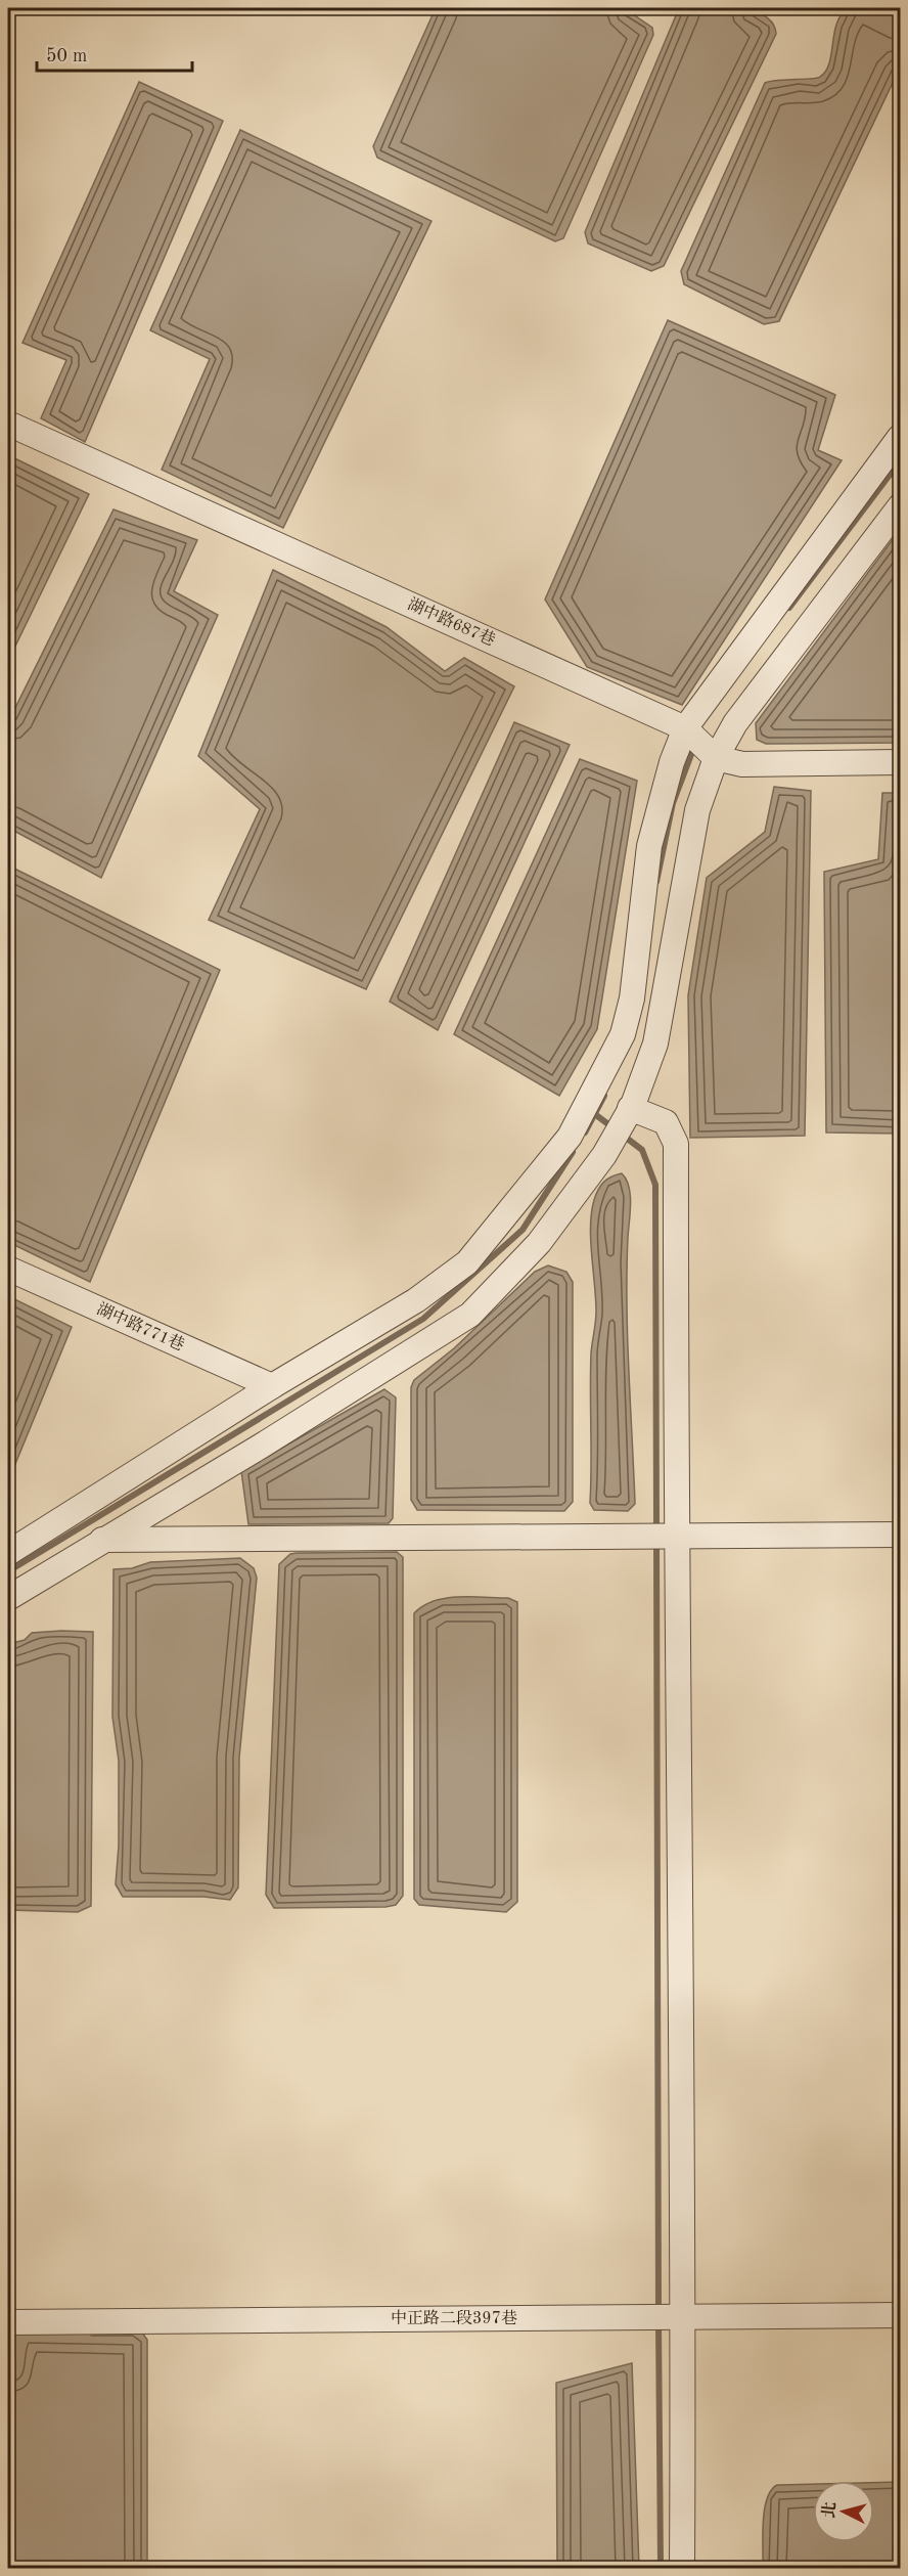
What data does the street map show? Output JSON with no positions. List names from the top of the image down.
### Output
{
  "streets": {
    "street": ["湖中路687巷", "湖中路771巷", "中正路二段397巷"]
  },
  "scale_bar": "50 m",
  "north": "left"
}
